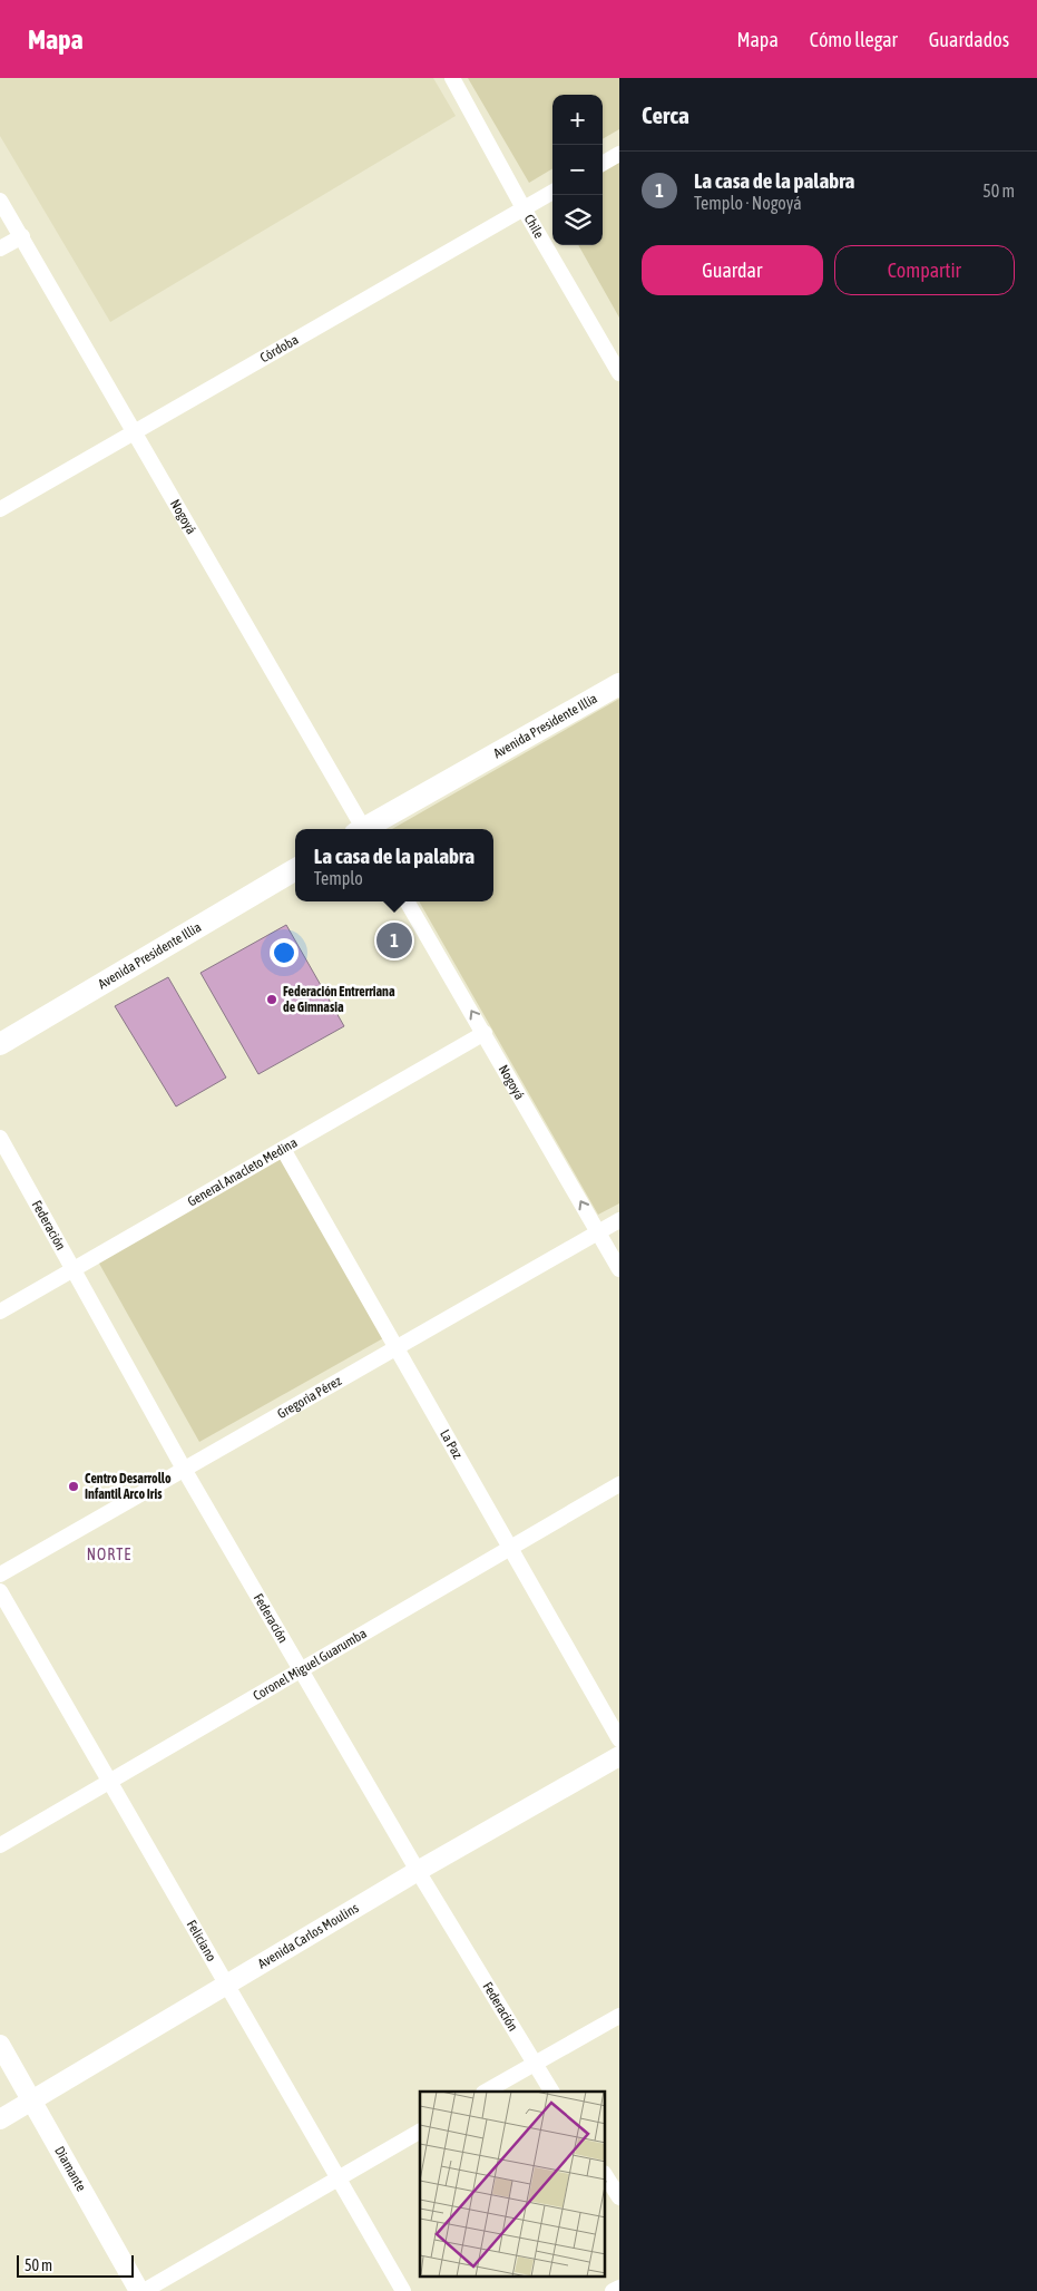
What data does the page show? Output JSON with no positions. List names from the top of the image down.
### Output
{
  "streets": {
    "main road": ["Avenida Presidente Illia"],
    "street": [
      "Chile",
      "Córdoba",
      "Nogoyá",
      "General Anacleto Medina",
      "Federación",
      "Gregoria Pérez",
      "La Paz",
      "Coronel Miguel Guarumba",
      "Avenida Carlos Moulins",
      "Feliciano",
      "Diamante"
    ]
  },
  "crossings": [
    ["Chile", "Córdoba"],
    ["Córdoba", "Nogoyá"],
    ["Nogoyá", "General Anacleto Medina"],
    ["Nogoyá", "Gregoria Pérez"],
    ["General Anacleto Medina", "Federación"],
    ["General Anacleto Medina", "La Paz"],
    ["Federación", "Gregoria Pérez"],
    ["Federación", "Coronel Miguel Guarumba"],
    ["Federación", "Avenida Carlos Moulins"],
    ["Gregoria Pérez", "La Paz"],
    ["La Paz", "Coronel Miguel Guarumba"],
    ["Coronel Miguel Guarumba", "Feliciano"],
    ["Avenida Carlos Moulins", "Feliciano"],
    ["Avenida Carlos Moulins", "Diamante"]
  ],
  "districts": ["NORTE"],
  "places": ["Federación Entrerriana de Gimnasia", "Centro Desarrollo Infantil Arco Iris"],
  "scale_bar": "50 m",
  "page": {
    "header": "Mapa",
    "nav": ["Mapa", "Cómo llegar", "Guardados"],
    "heading": "Cerca",
    "map_buttons": ["+", "−"],
    "list": [
      {
        "mark": "1",
        "name": "La casa de la palabra",
        "note": "Templo · Nogoyá",
        "value": "50 m"
      }
    ],
    "buttons": ["Guardar", "Compartir"],
    "popup": ["La casa de la palabra", "Templo"],
    "pins": "1",
    "scale": "50 m"
  }
}
